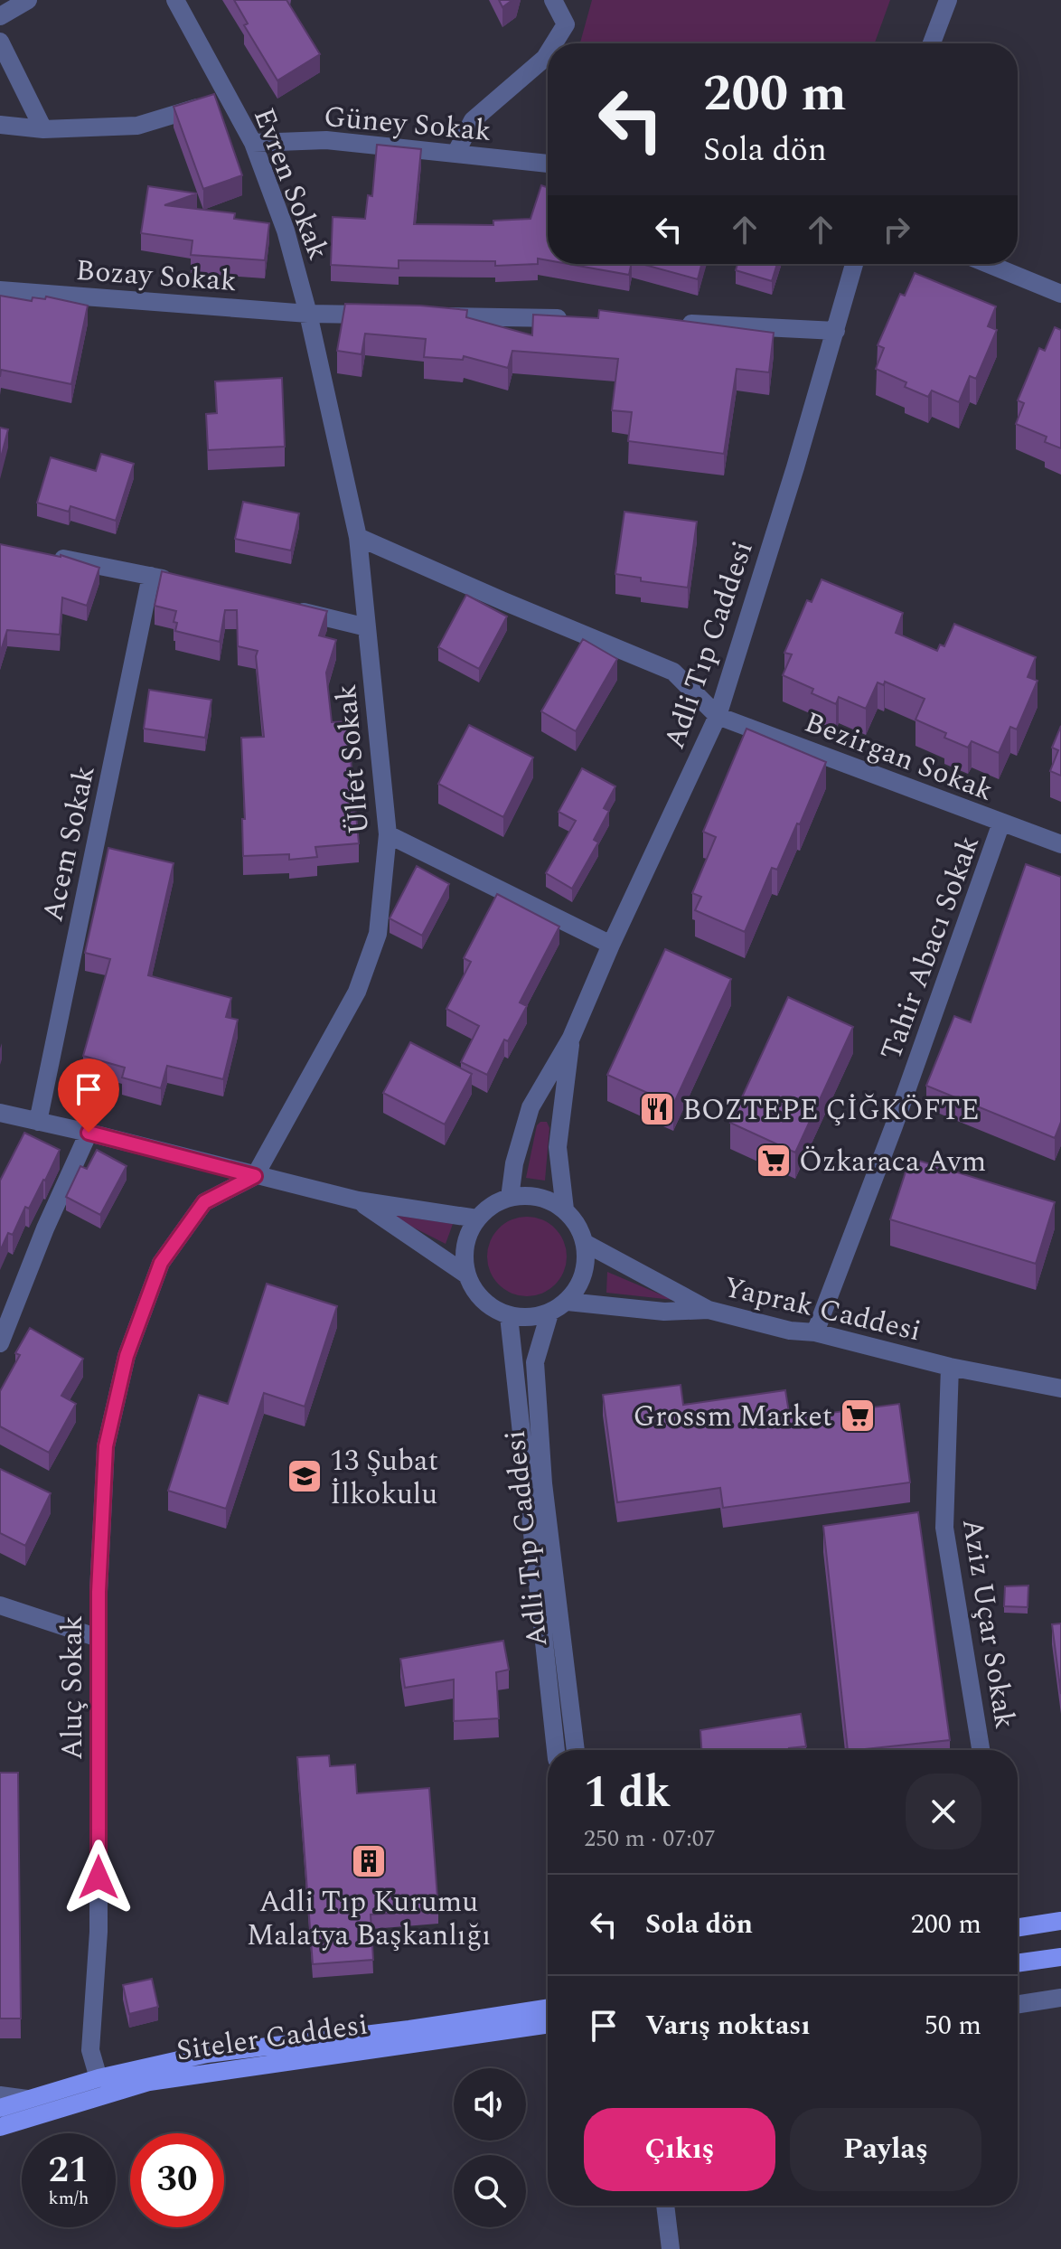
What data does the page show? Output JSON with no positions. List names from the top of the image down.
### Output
{
  "streets": {
    "main road": ["Siteler Caddesi"],
    "street": [
      "Güney Sokak",
      "Evren Sokak",
      "Bozay Sokak",
      "Adli Tıp Caddesi",
      "Bezirgan Sokak",
      "Ülfet Sokak",
      "Acem Sokak",
      "Tahir Abacı Sokak",
      "Yaprak Caddesi",
      "Aziz Uçar Sokak",
      "Aluç Sokak"
    ]
  },
  "crossings": [
    ["Güney Sokak", "Evren Sokak"],
    ["Evren Sokak", "Bozay Sokak"],
    ["Evren Sokak", "Ülfet Sokak"],
    ["Bozay Sokak", "Ülfet Sokak"],
    ["Adli Tıp Caddesi", "Bezirgan Sokak"],
    ["Adli Tıp Caddesi", "Yaprak Caddesi"],
    ["Bezirgan Sokak", "Tahir Abacı Sokak"],
    ["Ülfet Sokak", "Aluç Sokak"],
    ["Tahir Abacı Sokak", "Yaprak Caddesi"],
    ["Yaprak Caddesi", "Aziz Uçar Sokak"],
    ["Aluç Sokak", "Siteler Caddesi"]
  ],
  "places": {
    "restaurant": ["BOZTEPE ÇİĞKÖFTE"],
    "supermarket": ["Özkaraca Avm", "Grossm Market"],
    "school or university": ["13 Şubat İlkokulu"],
    "building": ["Adli Tıp Kurumu Malatya Başkanlığı"]
  },
  "page": {
    "turn": ["200 m", "Sola dön"],
    "heading": ["1 dk", "250 m · 07:07"],
    "list": [
      {
        "name": "Sola dön",
        "value": "200 m"
      },
      {
        "name": "Varış noktası",
        "value": "50 m"
      }
    ],
    "buttons": ["Çıkış", "Paylaş"],
    "speed": "21 km/h",
    "limit": "30"
  }
}
